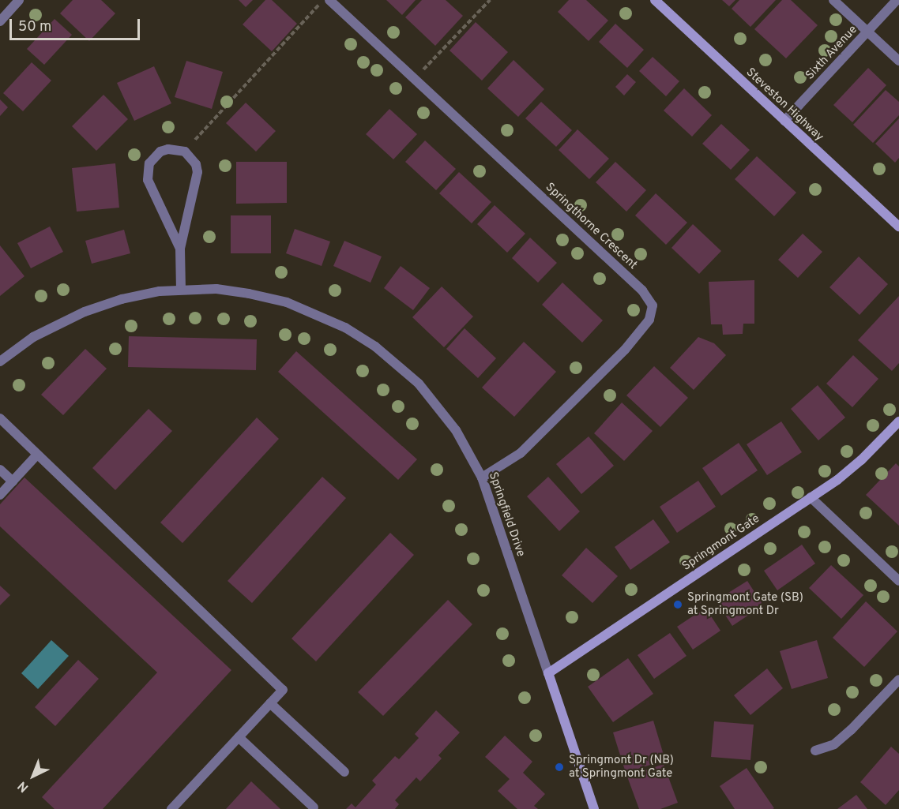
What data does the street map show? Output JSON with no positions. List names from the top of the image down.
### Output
{
  "streets": {
    "street": [
      "Sixth Avenue",
      "Steveston Highway",
      "Springthorne Crescent",
      "Springfield Drive",
      "Springmont Gate"
    ]
  },
  "crossings": [
    ["Sixth Avenue", "Steveston Highway"],
    ["Springthorne Crescent", "Springfield Drive"],
    ["Springfield Drive", "Springmont Gate"]
  ],
  "places": ["Springmont Gate (SB) at Springmont Dr", "Springmont Dr (NB) at Springmont Gate"],
  "scale_bar": "50 m",
  "north": "bottom left"
}
